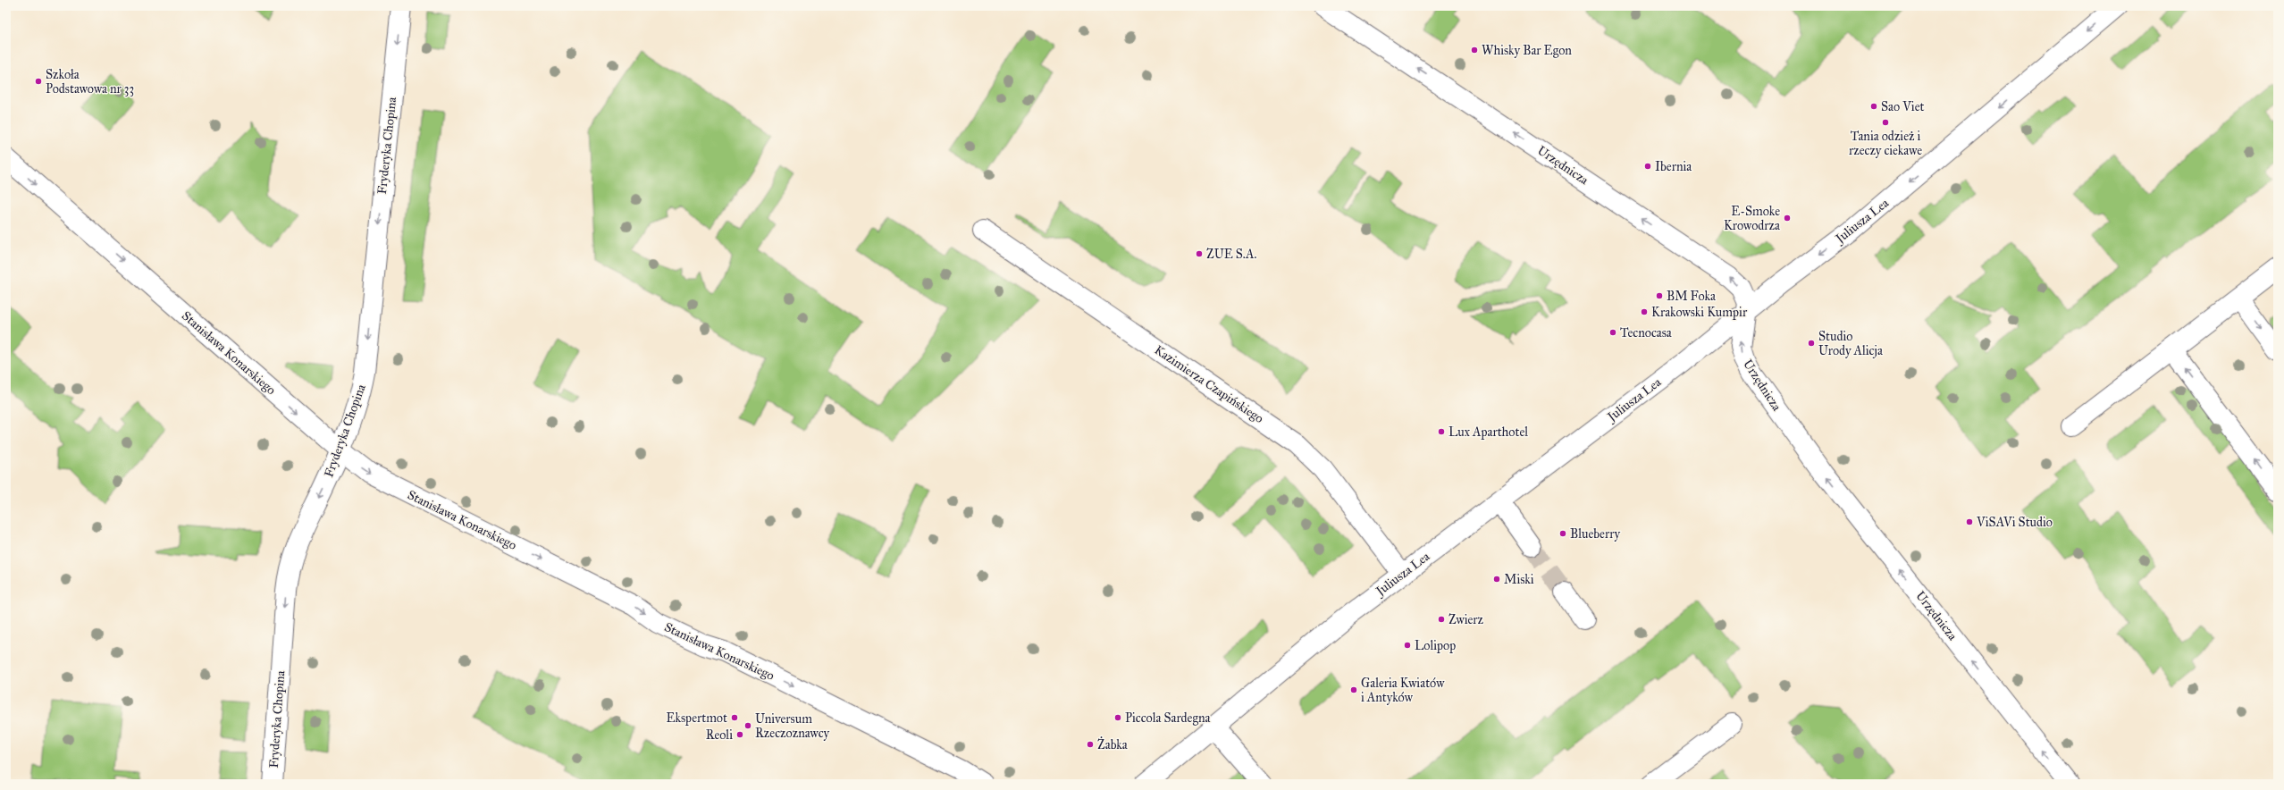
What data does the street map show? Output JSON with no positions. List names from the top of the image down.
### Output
{
  "streets": {
    "street": [
      "Fryderyka Chopina",
      "Urzędnicza",
      "Juliusza Lea",
      "Stanisława Konarskiego",
      "Kazimierza Czapińskiego"
    ]
  },
  "crossings": [
    ["Fryderyka Chopina", "Stanisława Konarskiego"],
    ["Urzędnicza", "Juliusza Lea"],
    ["Juliusza Lea", "Kazimierza Czapińskiego"]
  ],
  "one_way": [
    "Fryderyka Chopina",
    "Urzędnicza",
    "Juliusza Lea",
    "Stanisława Konarskiego"
  ],
  "places": [
    "Whisky Bar Egon",
    "Szkoła Podstawowa nr 33",
    "Sao Viet",
    "Tania odzież i rzeczy ciekawe",
    "Ibernia",
    "E-Smoke Krowodrza",
    "ZUE S.A.",
    "BM Foka",
    "Krakowski Kumpir",
    "Tecnocasa",
    "Studio Urody Alicja",
    "Lux Aparthotel",
    "ViSAVi Studio",
    "Blueberry",
    "Miski",
    "Zwierz",
    "Lolipop",
    "Galeria Kwiatów i Antyków",
    "Ekspertmot",
    "Piccola Sardegna",
    "Universum Rzeczoznawcy",
    "Reoli",
    "Żabka"
  ]
}
